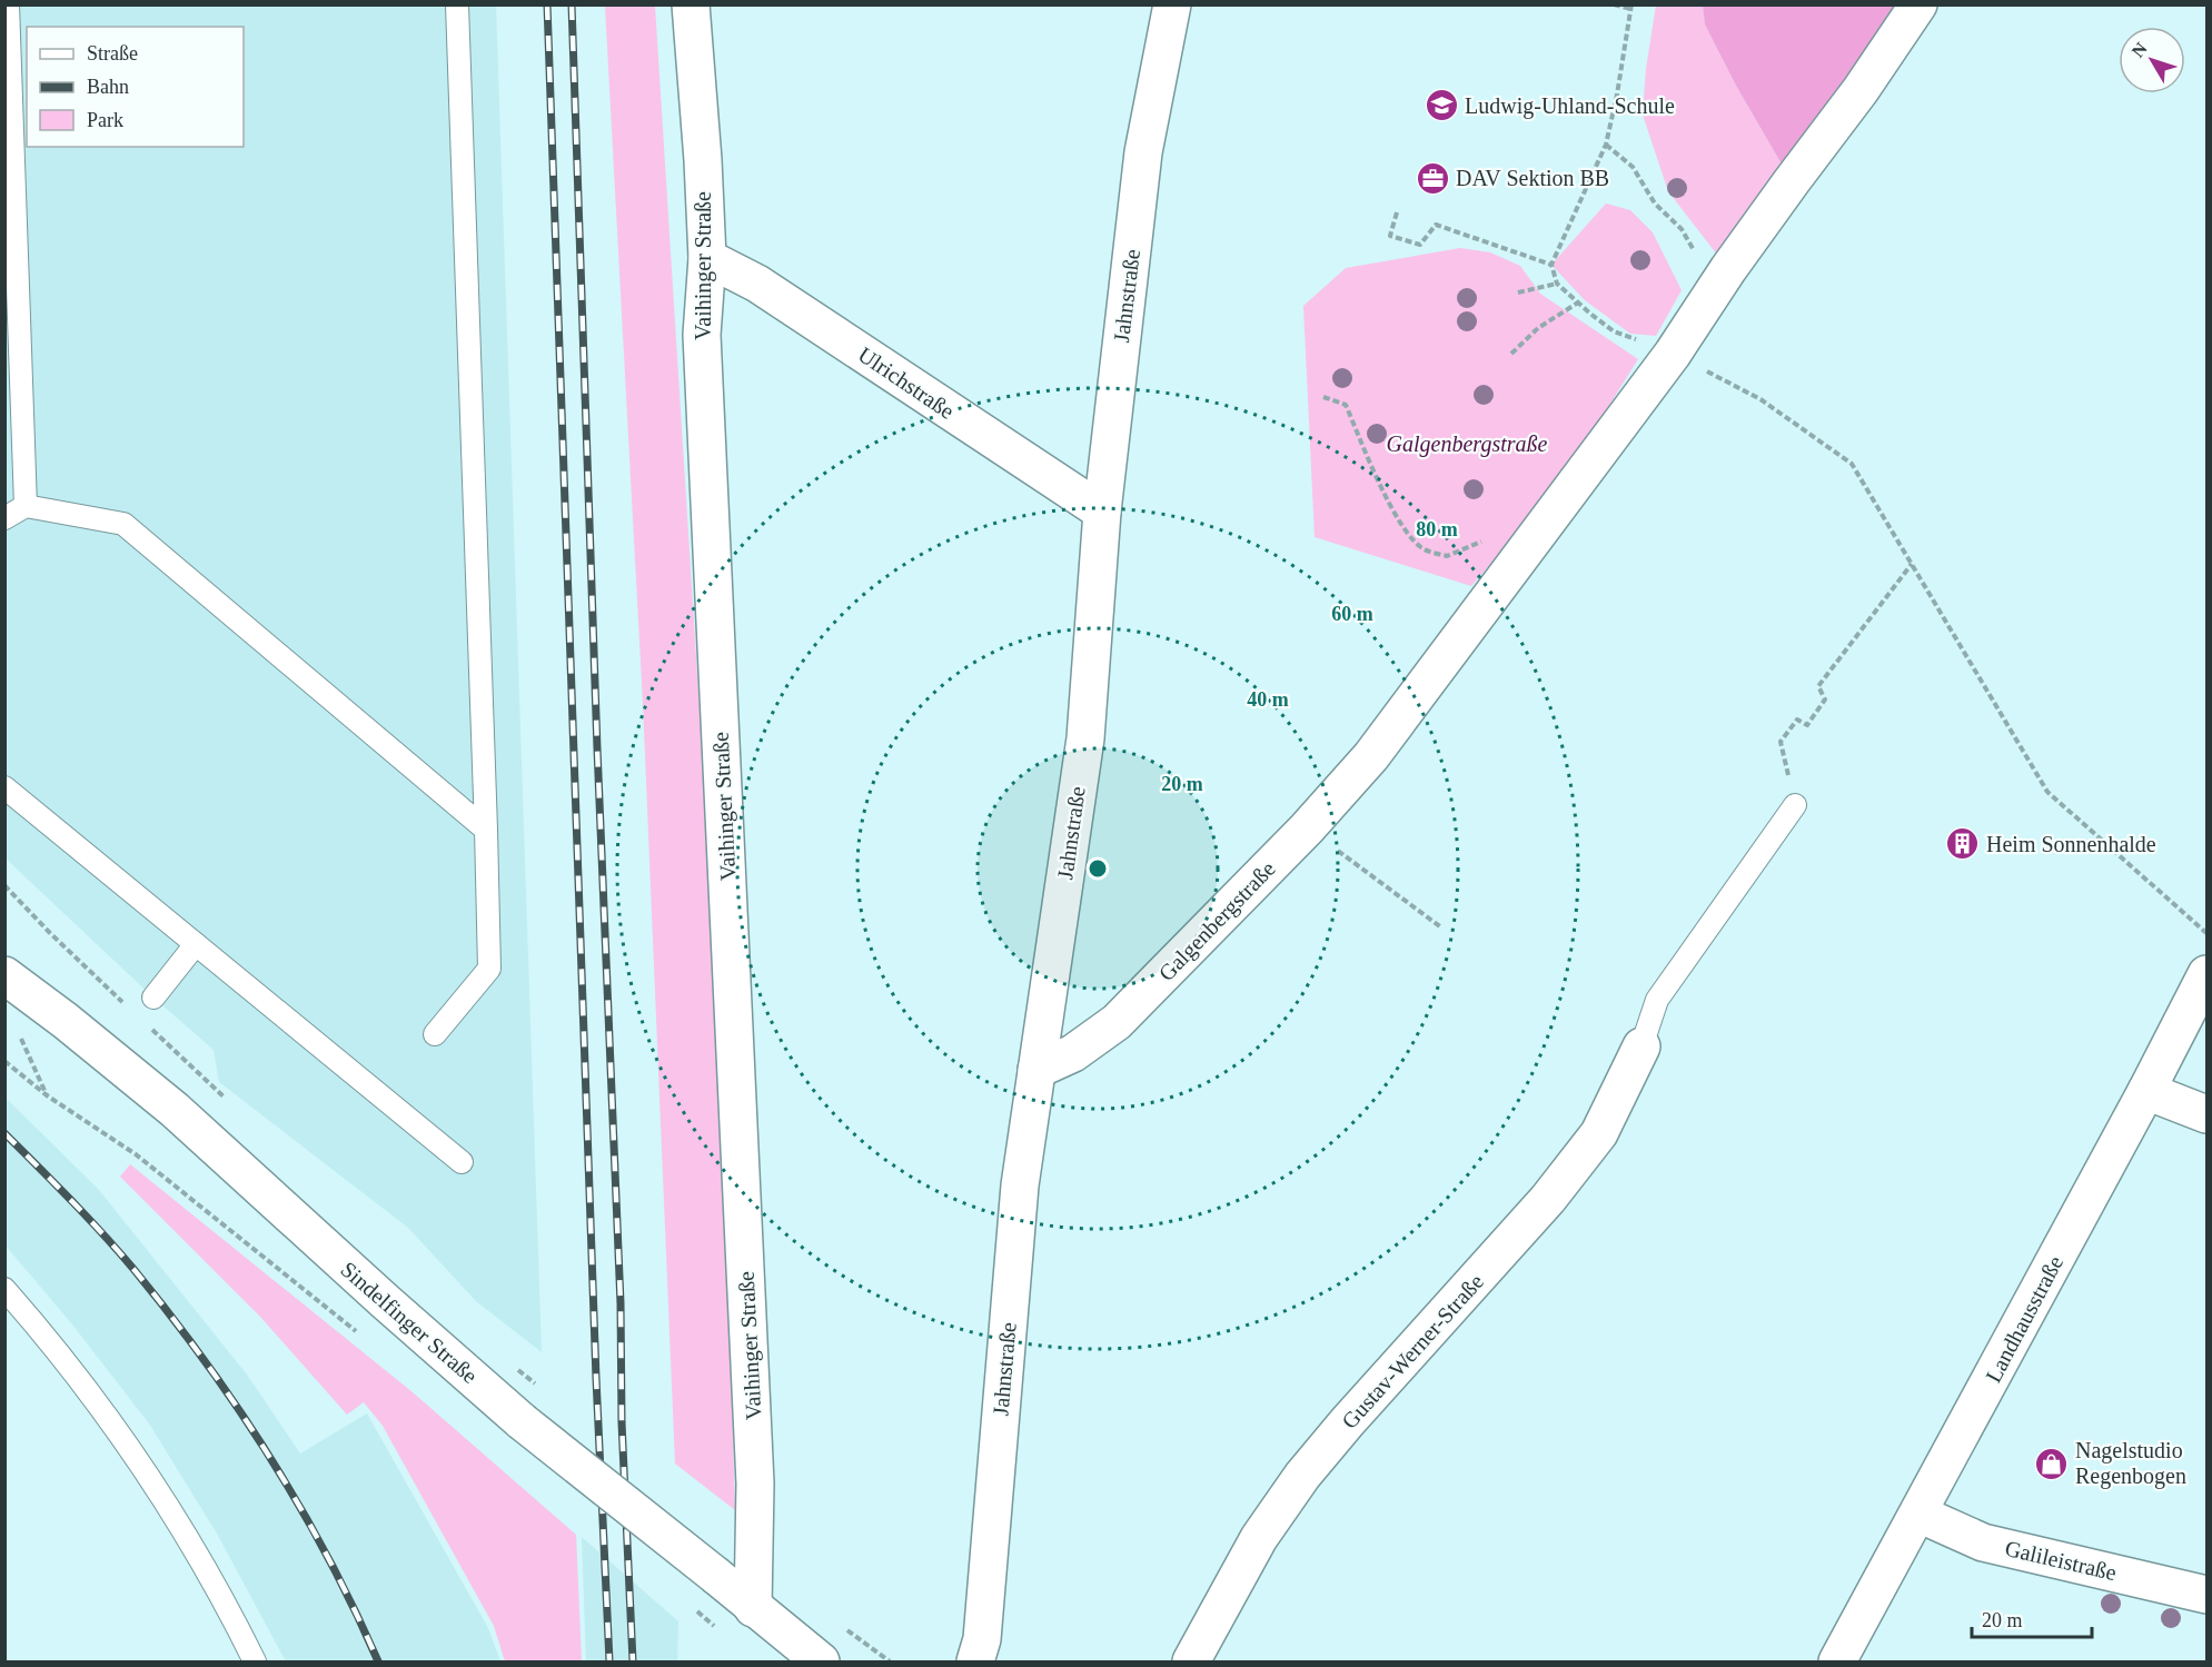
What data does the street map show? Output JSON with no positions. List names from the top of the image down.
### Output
{
  "streets": {
    "street": [
      "Vaihinger Straße",
      "Jahnstraße",
      "Ulrichstraße",
      "Galgenbergstraße",
      "Landhausstraße",
      "Sindelfinger Straße",
      "Gustav-Werner-Straße",
      "Galileistraße"
    ]
  },
  "crossings": [
    ["Vaihinger Straße", "Ulrichstraße"],
    ["Vaihinger Straße", "Sindelfinger Straße"],
    ["Jahnstraße", "Ulrichstraße"],
    ["Jahnstraße", "Galgenbergstraße"],
    ["Landhausstraße", "Galileistraße"]
  ],
  "parks": ["Galgenbergstraße"],
  "places": {
    "school or university": ["Ludwig-Uhland-Schule"],
    "office": ["DAV Sektion BB"],
    "building": ["Heim Sonnenhalde"],
    "shop": ["Nagelstudio Regenbogen"]
  },
  "legend": ["Straße", "Bahn", "Park"],
  "scale_bar": "20 m",
  "north": "top left",
  "rings": [
    "80 m",
    "60 m",
    "40 m",
    "20 m"
  ]
}
